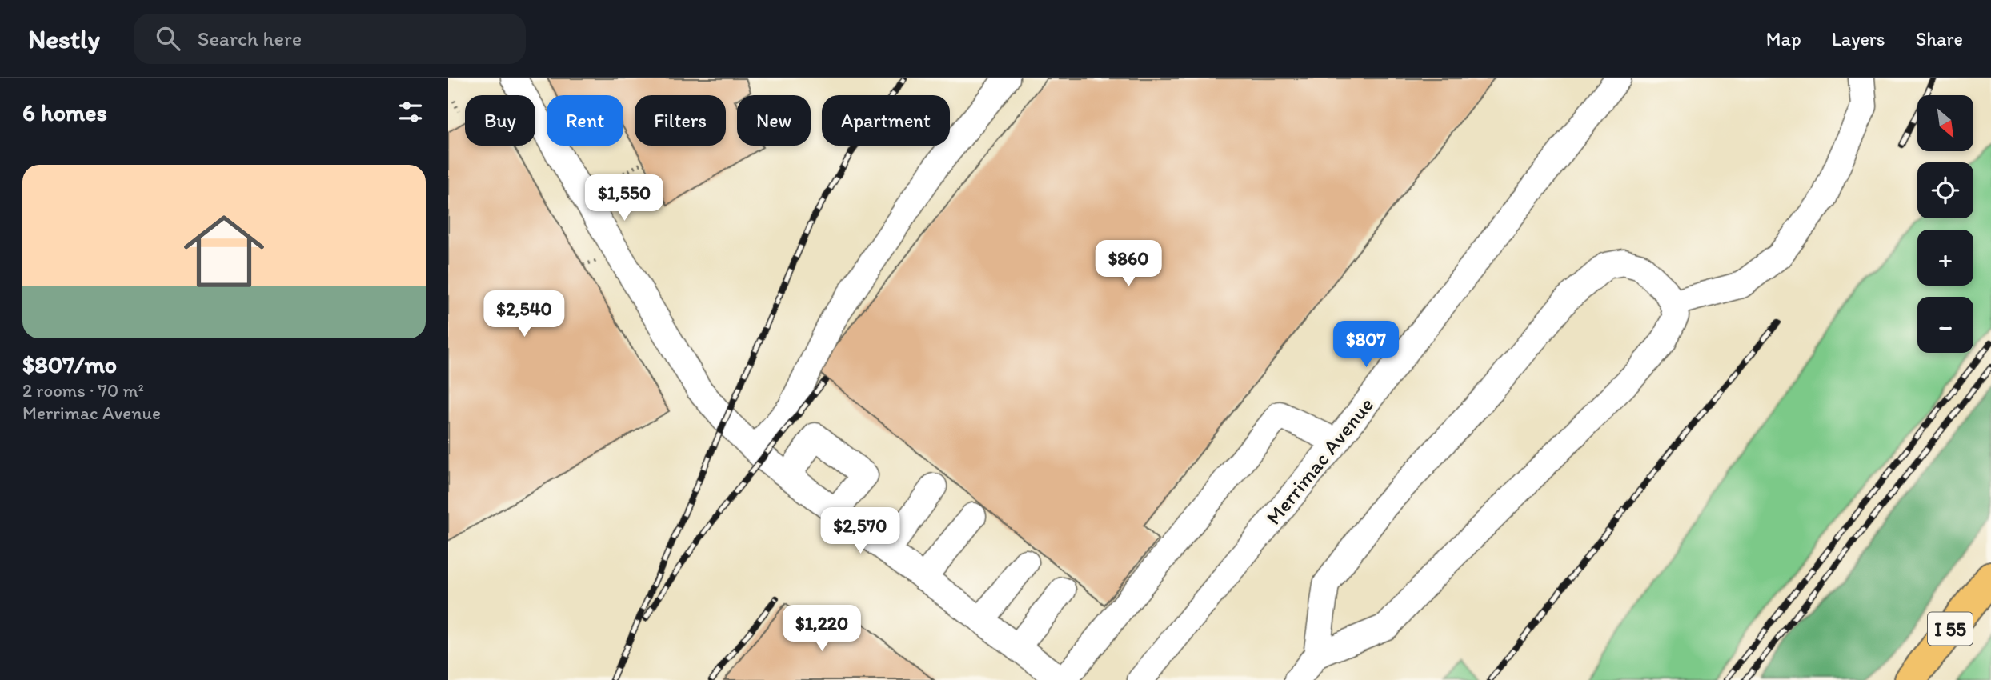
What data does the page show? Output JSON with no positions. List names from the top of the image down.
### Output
{
  "streets": {
    "highway": ["I 55"],
    "street": ["Merrimac Avenue"]
  },
  "north": "bottom right",
  "page": {
    "header": "Nestly",
    "search": "Search here",
    "nav": ["Map", "Layers", "Share"],
    "heading": "6 homes",
    "map_buttons": ["+", "−"],
    "chip": [
      "Buy",
      "Rent",
      "Filters",
      "New",
      "Apartment"
    ],
    "list": [
      {
        "name": "$807/mo",
        "note": "2 rooms · 70 m² · Merrimac Avenue"
      }
    ],
    "price": [
      "$1,550",
      "$860",
      "$2,540",
      "$807",
      "$2,570",
      "$1,220"
    ]
  }
}
